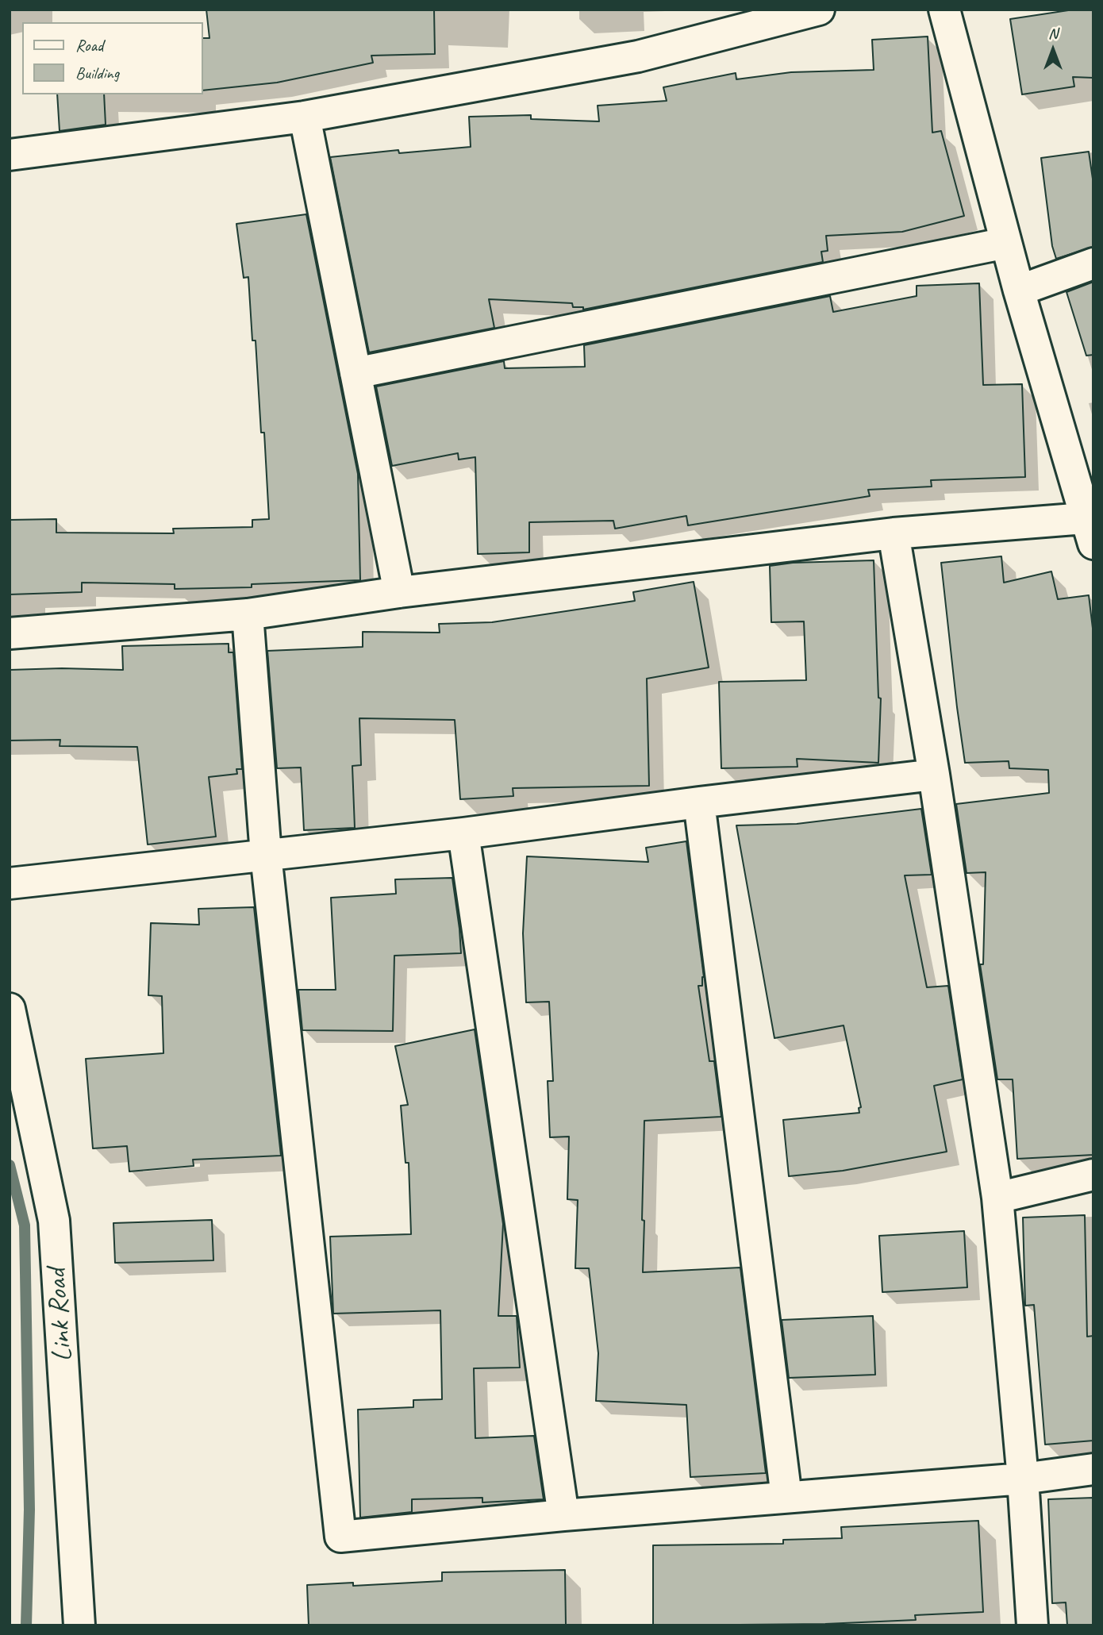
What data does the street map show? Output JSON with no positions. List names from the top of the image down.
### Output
{
  "streets": {
    "street": ["Link Road"]
  },
  "legend": ["Road", "Building"],
  "north": "top"
}
